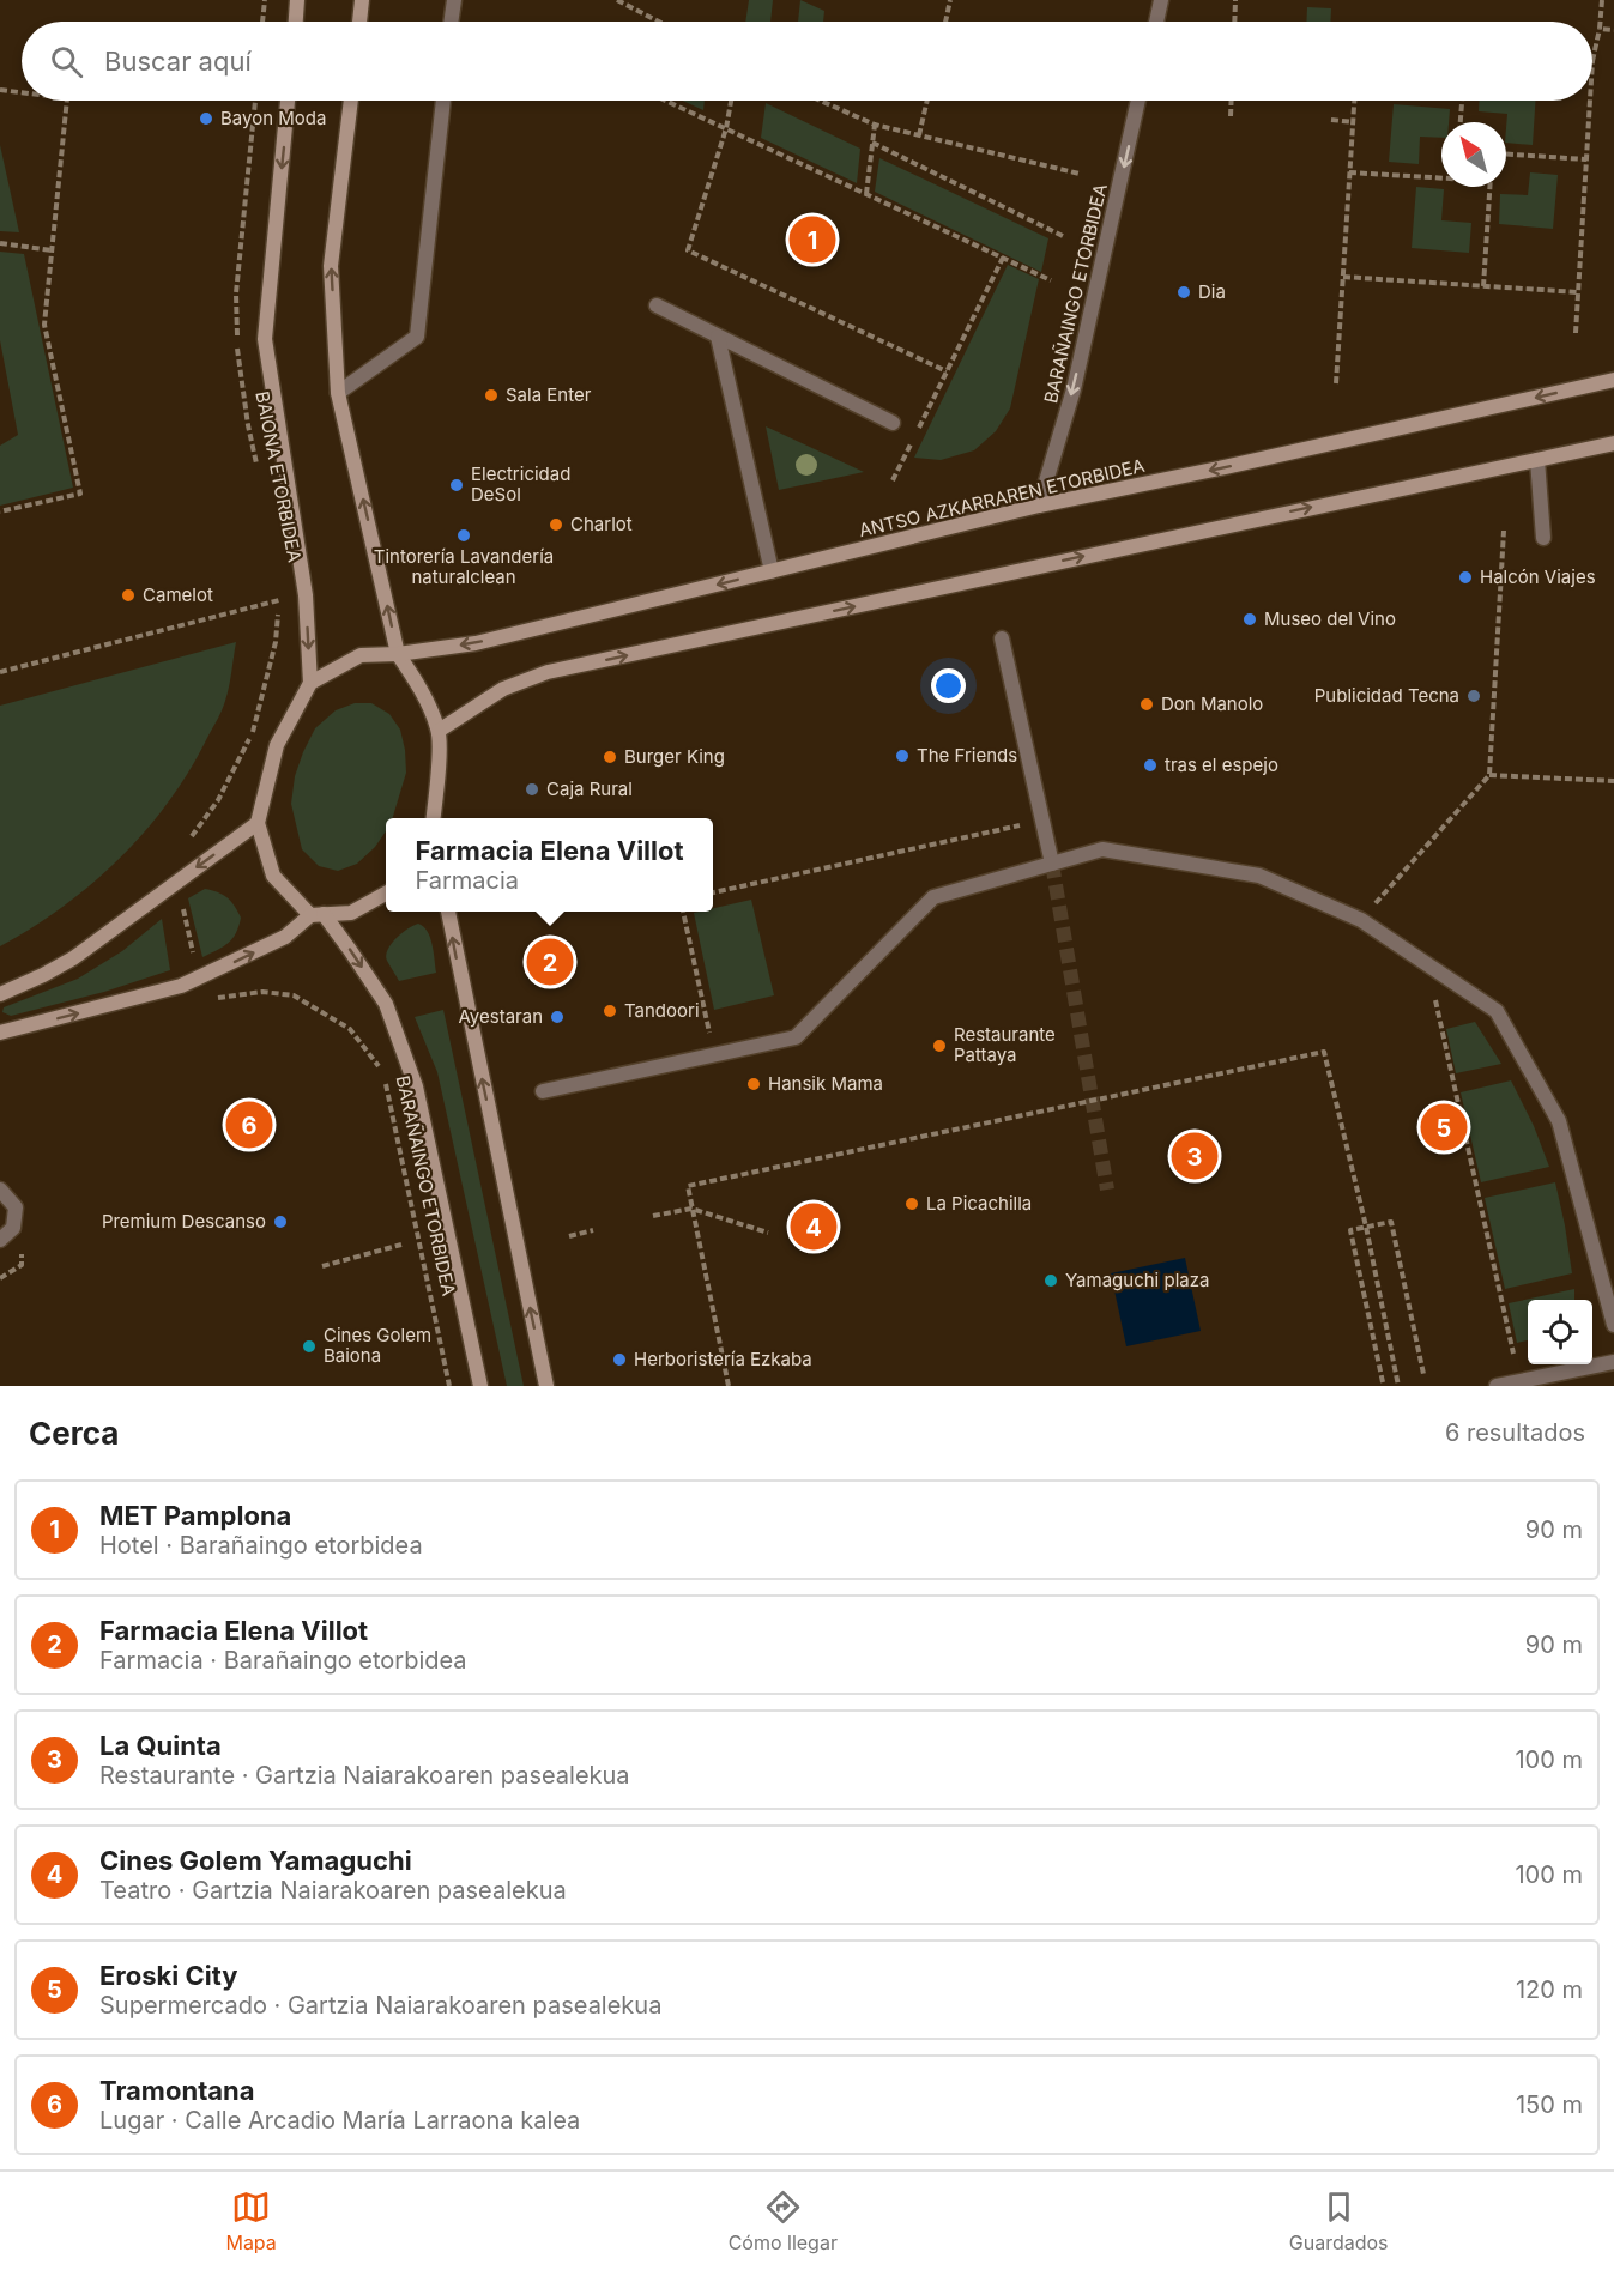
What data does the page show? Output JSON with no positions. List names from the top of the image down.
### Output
{
  "streets": {
    "street": ["BARAÑAINGO ETORBIDEA", "BAIONA ETORBIDEA", "ANTSO AZKARRAREN ETORBIDEA"]
  },
  "crossings": [
    ["BARAÑAINGO ETORBIDEA", "ANTSO AZKARRAREN ETORBIDEA"],
    ["BAIONA ETORBIDEA", "ANTSO AZKARRAREN ETORBIDEA"]
  ],
  "places": [
    "Bayon Moda",
    "Dia",
    "Sala Enter",
    "Electricidad DeSol",
    "Charlot",
    "Tintorería Lavandería naturalclean",
    "Halcón Viajes",
    "Camelot",
    "Museo del Vino",
    "Publicidad Tecna",
    "Don Manolo",
    "The Friends",
    "Burger King",
    "tras el espejo",
    "Caja Rural",
    "Tandoori",
    "Ayestaran",
    "Restaurante Pattaya",
    "Hansik Mama",
    "La Picachilla",
    "Premium Descanso",
    "Yamaguchi plaza",
    "Cines Golem Baiona",
    "Herboristería Ezkaba"
  ],
  "north": "top left",
  "page": {
    "search": "Buscar aquí",
    "pins": [
      "1",
      "2",
      "6",
      "5",
      "3",
      "4"
    ],
    "popup": ["Farmacia Elena Villot", "Farmacia"],
    "heading": ["Cerca", "6 resultados"],
    "list": [
      {
        "mark": "1",
        "name": "MET Pamplona",
        "note": "Hotel · Barañaingo etorbidea",
        "value": "90 m"
      },
      {
        "mark": "2",
        "name": "Farmacia Elena Villot",
        "note": "Farmacia · Barañaingo etorbidea",
        "value": "90 m"
      },
      {
        "mark": "3",
        "name": "La Quinta",
        "note": "Restaurante · Gartzia Naiarakoaren pasealekua",
        "value": "100 m"
      },
      {
        "mark": "4",
        "name": "Cines Golem Yamaguchi",
        "note": "Teatro · Gartzia Naiarakoaren pasealekua",
        "value": "100 m"
      },
      {
        "mark": "5",
        "name": "Eroski City",
        "note": "Supermercado · Gartzia Naiarakoaren pasealekua",
        "value": "120 m"
      },
      {
        "mark": "6",
        "name": "Tramontana",
        "note": "Lugar · Calle Arcadio María Larraona kalea",
        "value": "150 m"
      }
    ],
    "nav": ["Mapa", "Cómo llegar", "Guardados"]
  }
}
